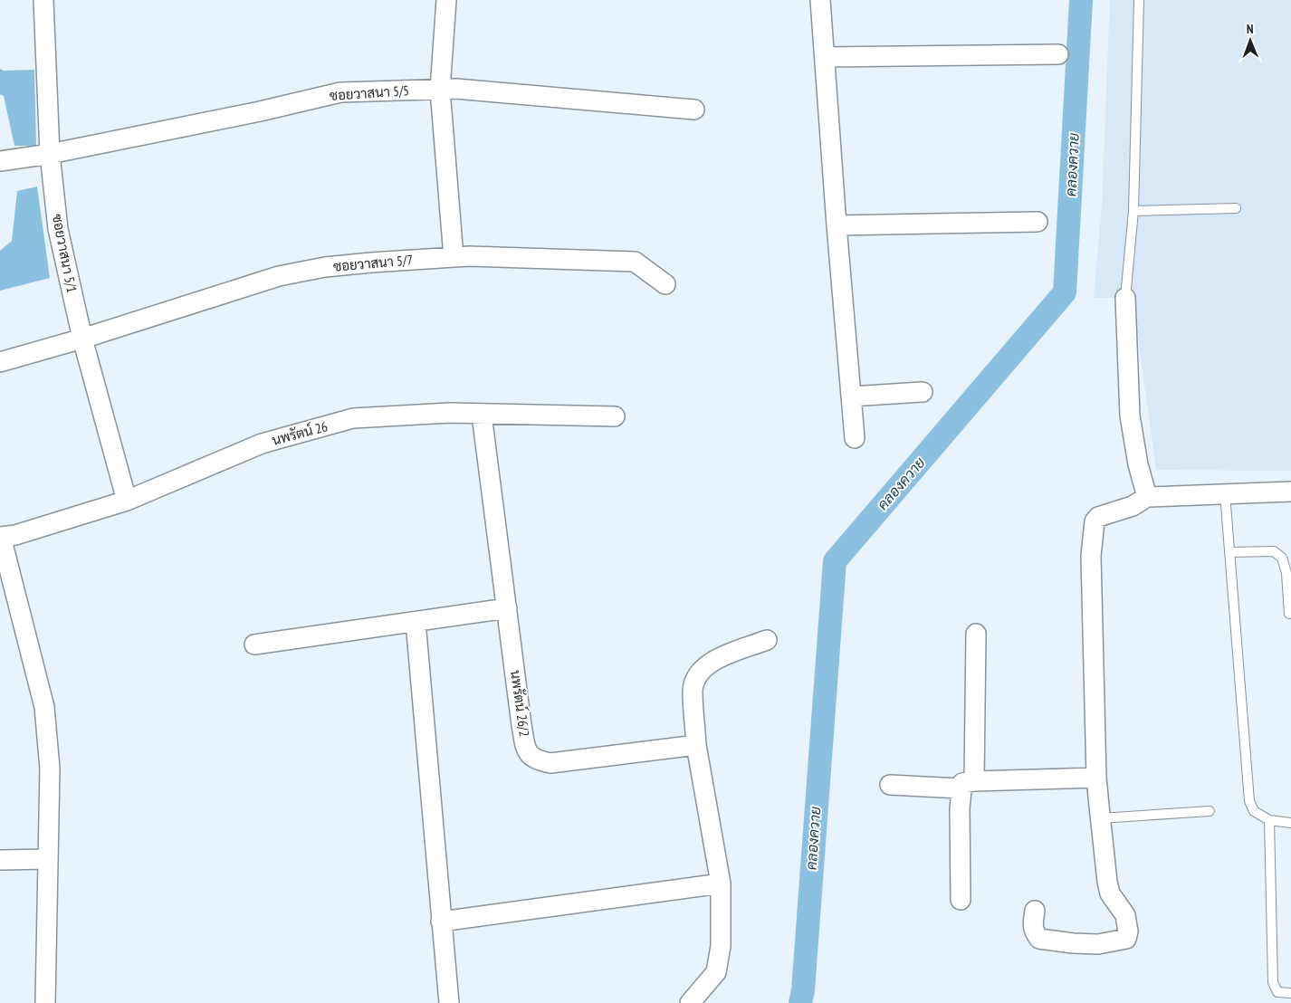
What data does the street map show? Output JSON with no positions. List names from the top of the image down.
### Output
{
  "streets": {
    "street": [
      "ซอยวาสนา 5/5",
      "ซอยวาสนา 5/1",
      "ซอยวาสนา 5/7",
      "นพรัตน์ 26",
      "นพรัตน์ 26/2"
    ]
  },
  "crossings": [
    ["ซอยวาสนา 5/5", "ซอยวาสนา 5/1"],
    ["ซอยวาสนา 5/1", "ซอยวาสนา 5/7"],
    ["ซอยวาสนา 5/1", "นพรัตน์ 26"],
    ["นพรัตน์ 26", "นพรัตน์ 26/2"]
  ],
  "water": ["คลองควาย"],
  "north": "top"
}
